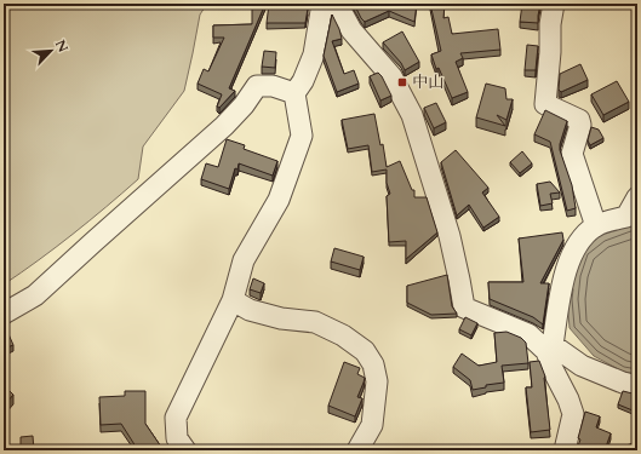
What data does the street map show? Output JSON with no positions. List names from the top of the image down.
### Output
{
  "places": {
    "transit": ["中山"]
  },
  "north": "top right"
}
